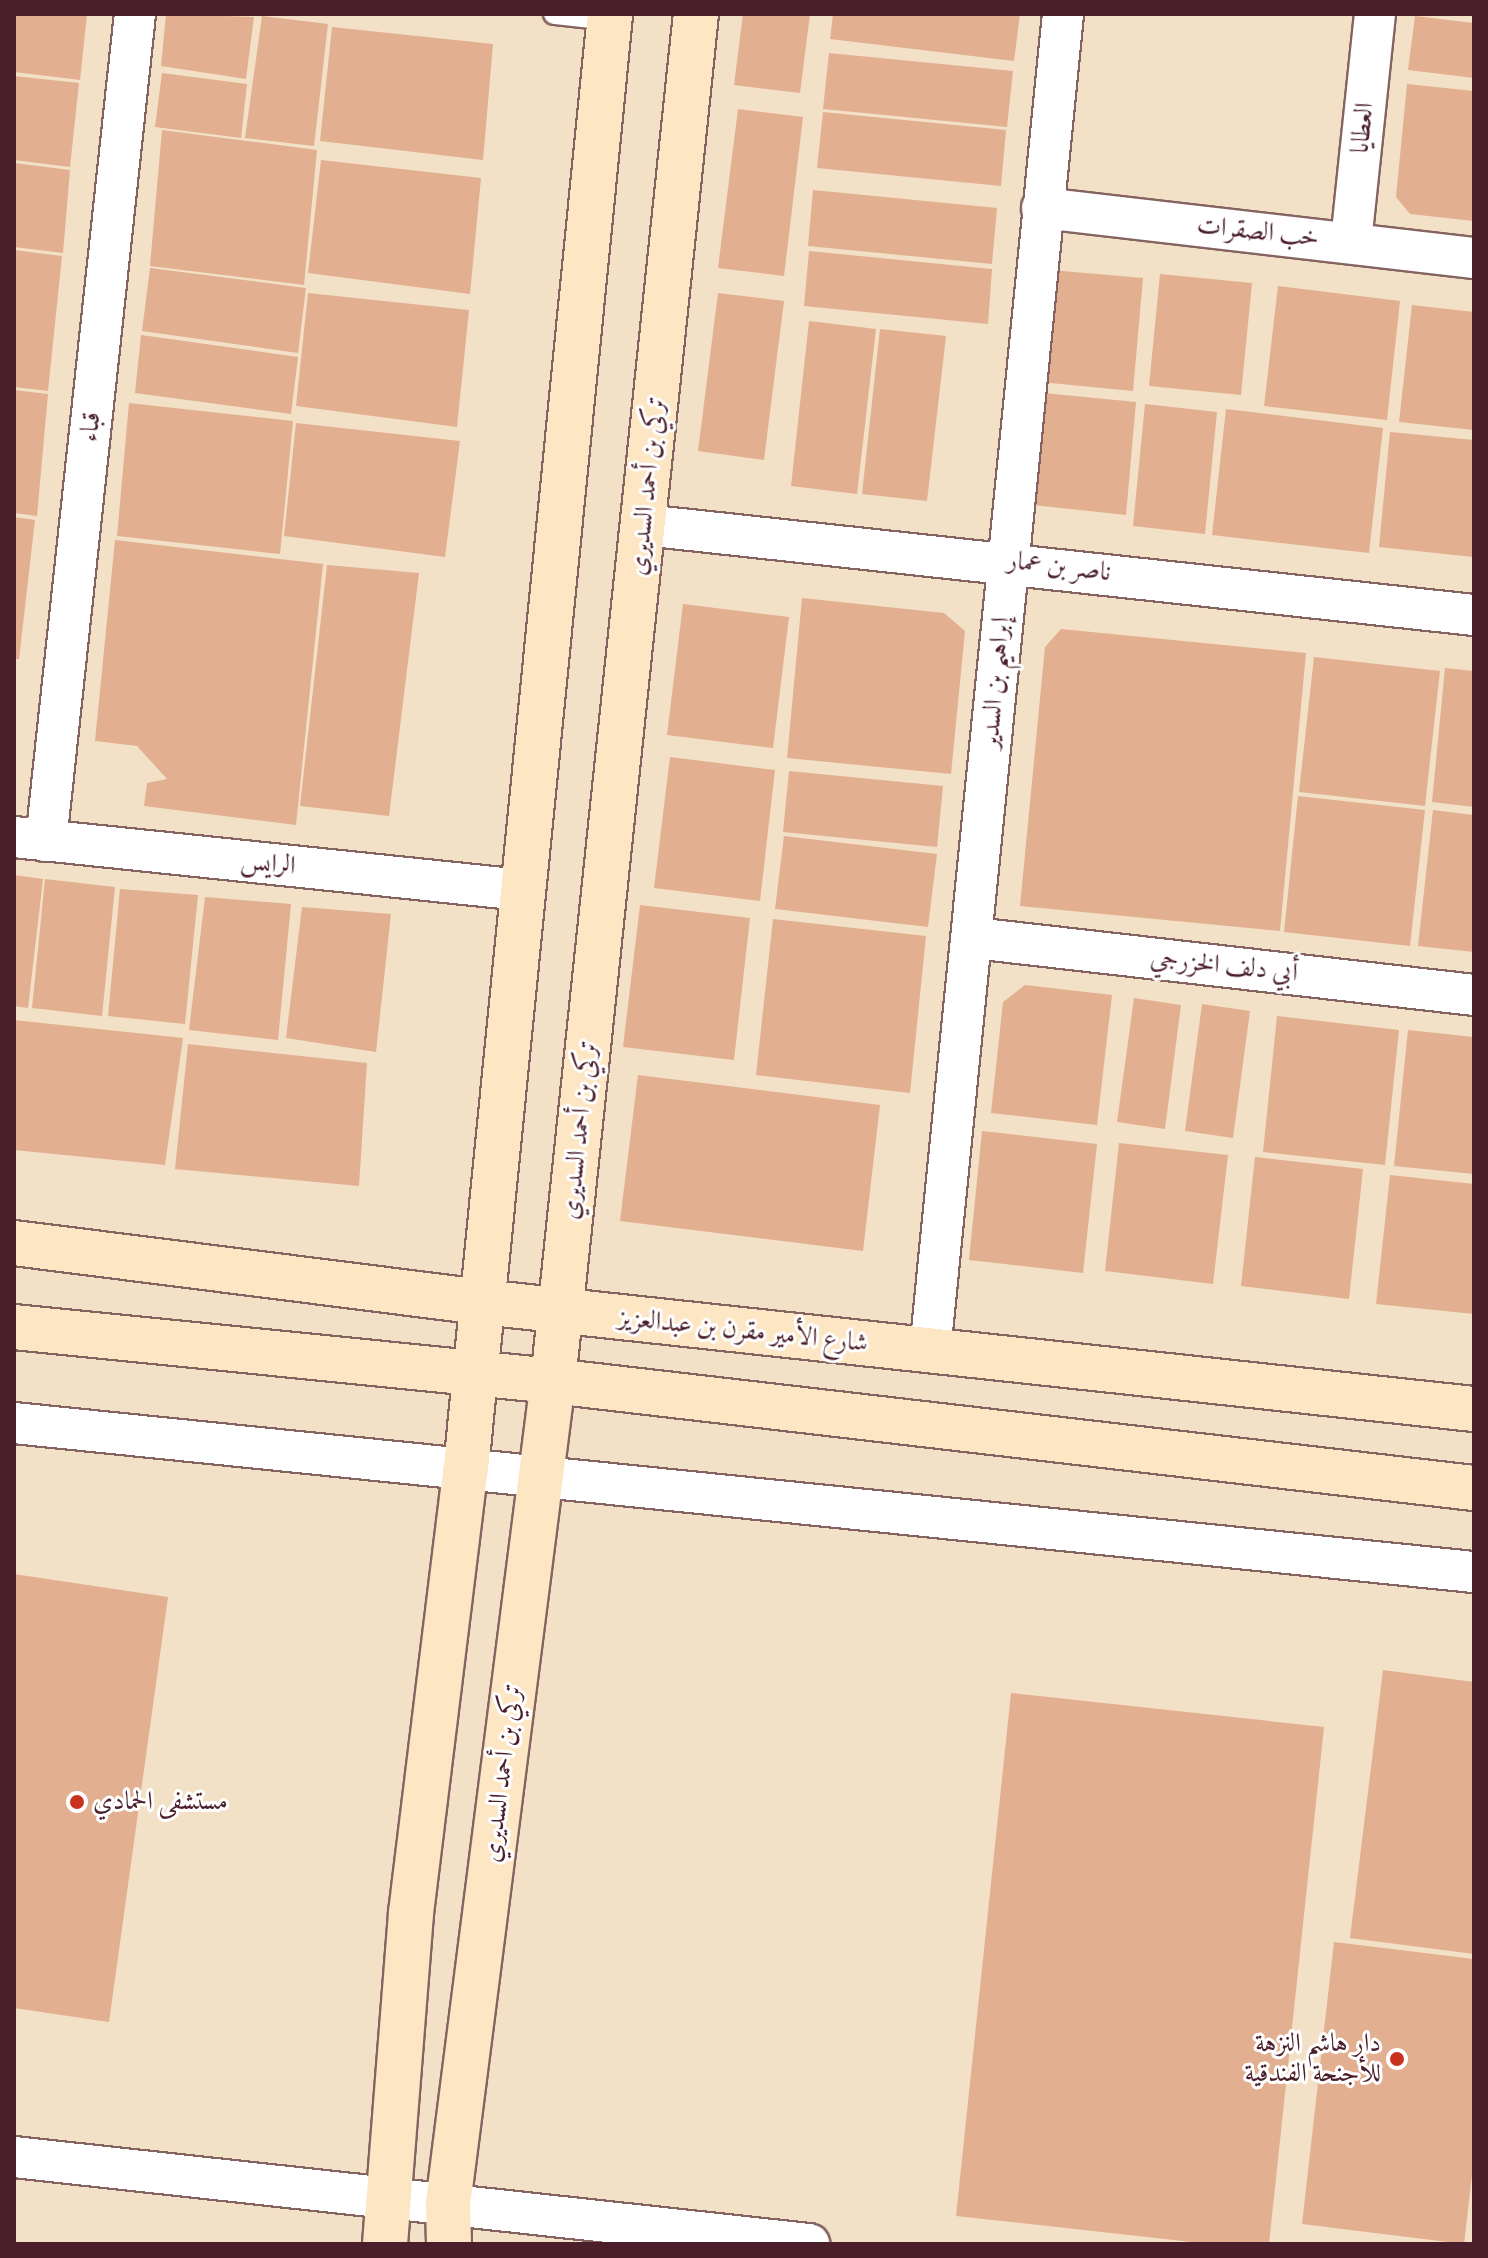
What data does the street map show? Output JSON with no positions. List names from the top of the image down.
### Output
{
  "streets": {
    "street": [
      "العطايا",
      "خب الصقرات",
      "قباء",
      "تركي بن أحمد السديري",
      "ناصر بن عمار",
      "إبراهيم بن السدير",
      "الرايس",
      "أبي دلف الخزرجي",
      "شارع الأمير مقرن بن عبدالعزيز"
    ]
  },
  "crossings": [
    ["العطايا", "خب الصقرات"],
    ["خب الصقرات", "إبراهيم بن السدير"],
    ["قباء", "الرايس"],
    ["تركي بن أحمد السديري", "ناصر بن عمار"],
    ["تركي بن أحمد السديري", "شارع الأمير مقرن بن عبدالعزيز"],
    ["ناصر بن عمار", "إبراهيم بن السدير"],
    ["إبراهيم بن السدير", "أبي دلف الخزرجي"],
    ["إبراهيم بن السدير", "شارع الأمير مقرن بن عبدالعزيز"]
  ],
  "places": ["مستشفى الحمادي", "دار هاشم النزهة للأجنحة الفندقية"]
}
